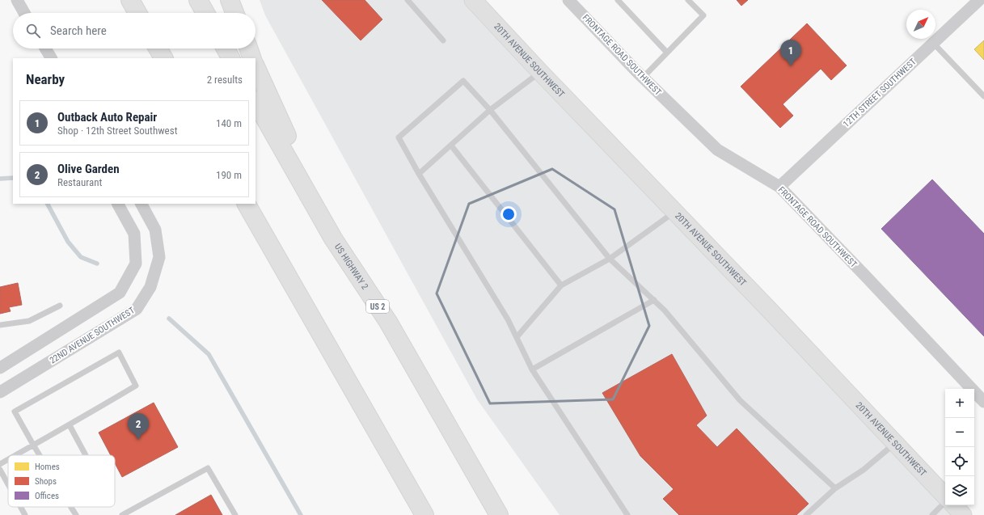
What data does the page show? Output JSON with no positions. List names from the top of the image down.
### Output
{
  "streets": {
    "highway": ["US HIGHWAY 2", "US 2"],
    "street": [
      "FRONTAGE ROAD SOUTHWEST",
      "20TH AVENUE SOUTHWEST",
      "12TH STREET SOUTHWEST",
      "22ND AVENUE SOUTHWEST"
    ]
  },
  "crossings": [
    ["FRONTAGE ROAD SOUTHWEST", "12TH STREET SOUTHWEST"]
  ],
  "legend": ["Homes", "Shops", "Offices"],
  "north": "top right",
  "page": {
    "search": "Search here",
    "pins": ["1", "2"],
    "heading": ["Nearby", "2 results"],
    "list": [
      {
        "mark": "1",
        "name": "Outback Auto Repair",
        "note": "Shop · 12th Street Southwest",
        "value": "140 m"
      },
      {
        "mark": "2",
        "name": "Olive Garden",
        "note": "Restaurant",
        "value": "190 m"
      }
    ],
    "map_buttons": ["+", "−"]
  }
}
